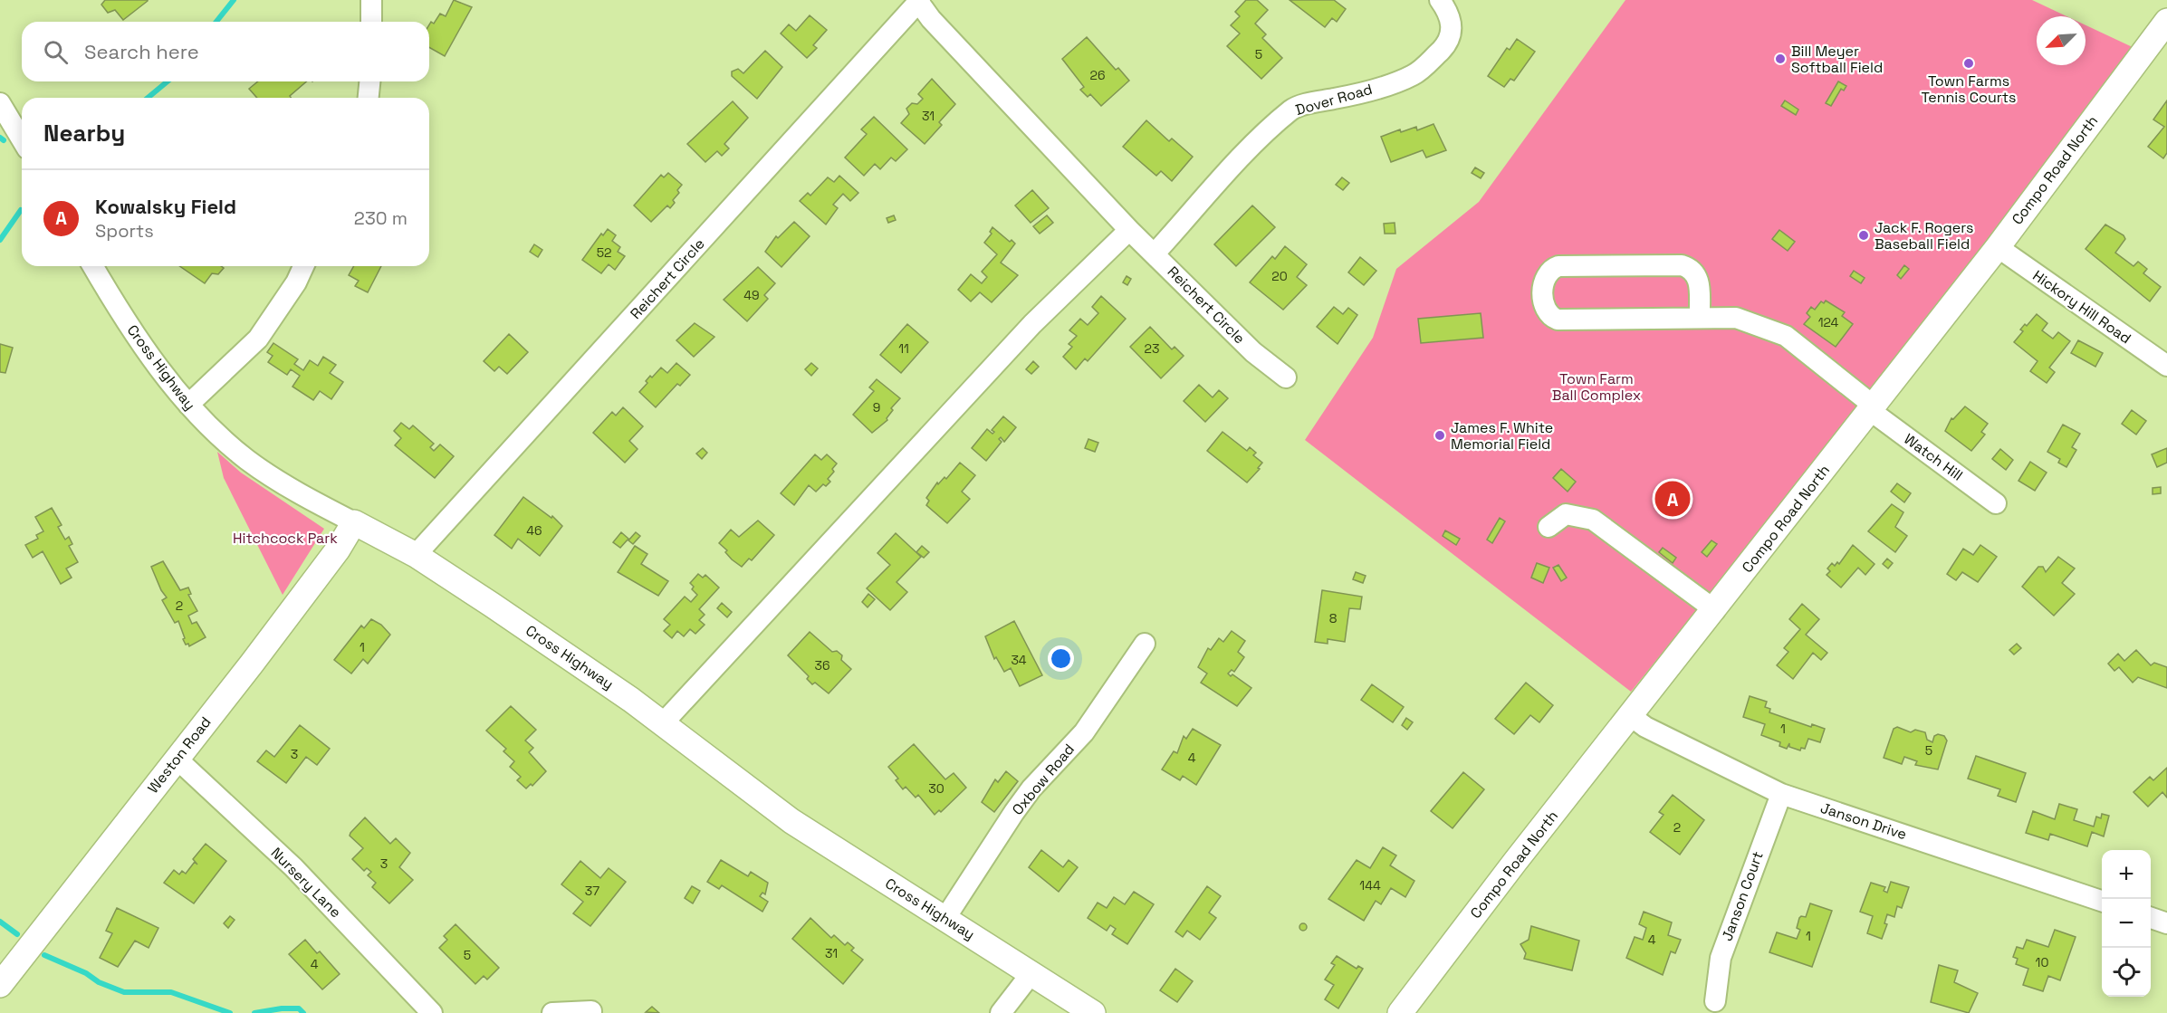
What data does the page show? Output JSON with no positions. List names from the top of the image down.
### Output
{
  "streets": {
    "main road": ["Compo Road North", "Cross Highway", "Weston Road"],
    "street": [
      "Dover Road",
      "Reichert Circle",
      "Hickory Hill Road",
      "Watch Hill",
      "Oxbow Road",
      "Janson Drive",
      "Nursery Lane",
      "Janson Court"
    ]
  },
  "crossings": [
    ["Dover Road", "Reichert Circle"],
    ["Compo Road North", "Hickory Hill Road"],
    ["Compo Road North", "Watch Hill"],
    ["Compo Road North", "Janson Drive"],
    ["Reichert Circle", "Cross Highway"],
    ["Cross Highway", "Weston Road"],
    ["Cross Highway", "Oxbow Road"],
    ["Weston Road", "Nursery Lane"],
    ["Janson Drive", "Janson Court"]
  ],
  "parks": ["Town Farm Ball Complex", "Hitchcock Park"],
  "places": [
    "Bill Meyer Softball Field",
    "Town Farms Tennis Courts",
    "Jack F. Rogers Baseball Field",
    "James F. White Memorial Field"
  ],
  "house_numbers": [
    "5",
    "26",
    "31",
    "52",
    "20",
    "49",
    "124",
    "11",
    "23",
    "9",
    "46",
    "2",
    "8",
    "1",
    "34",
    "36",
    "1",
    "5",
    "3",
    "4",
    "30",
    "2",
    "3",
    "144",
    "37",
    "1",
    "4",
    "31",
    "5",
    "10",
    "4"
  ],
  "north": "bottom left",
  "page": {
    "search": "Search here",
    "heading": "Nearby",
    "list": [
      {
        "mark": "A",
        "name": "Kowalsky Field",
        "note": "Sports",
        "value": "230 m"
      }
    ],
    "pins": "A",
    "map_buttons": ["+", "−"]
  }
}
